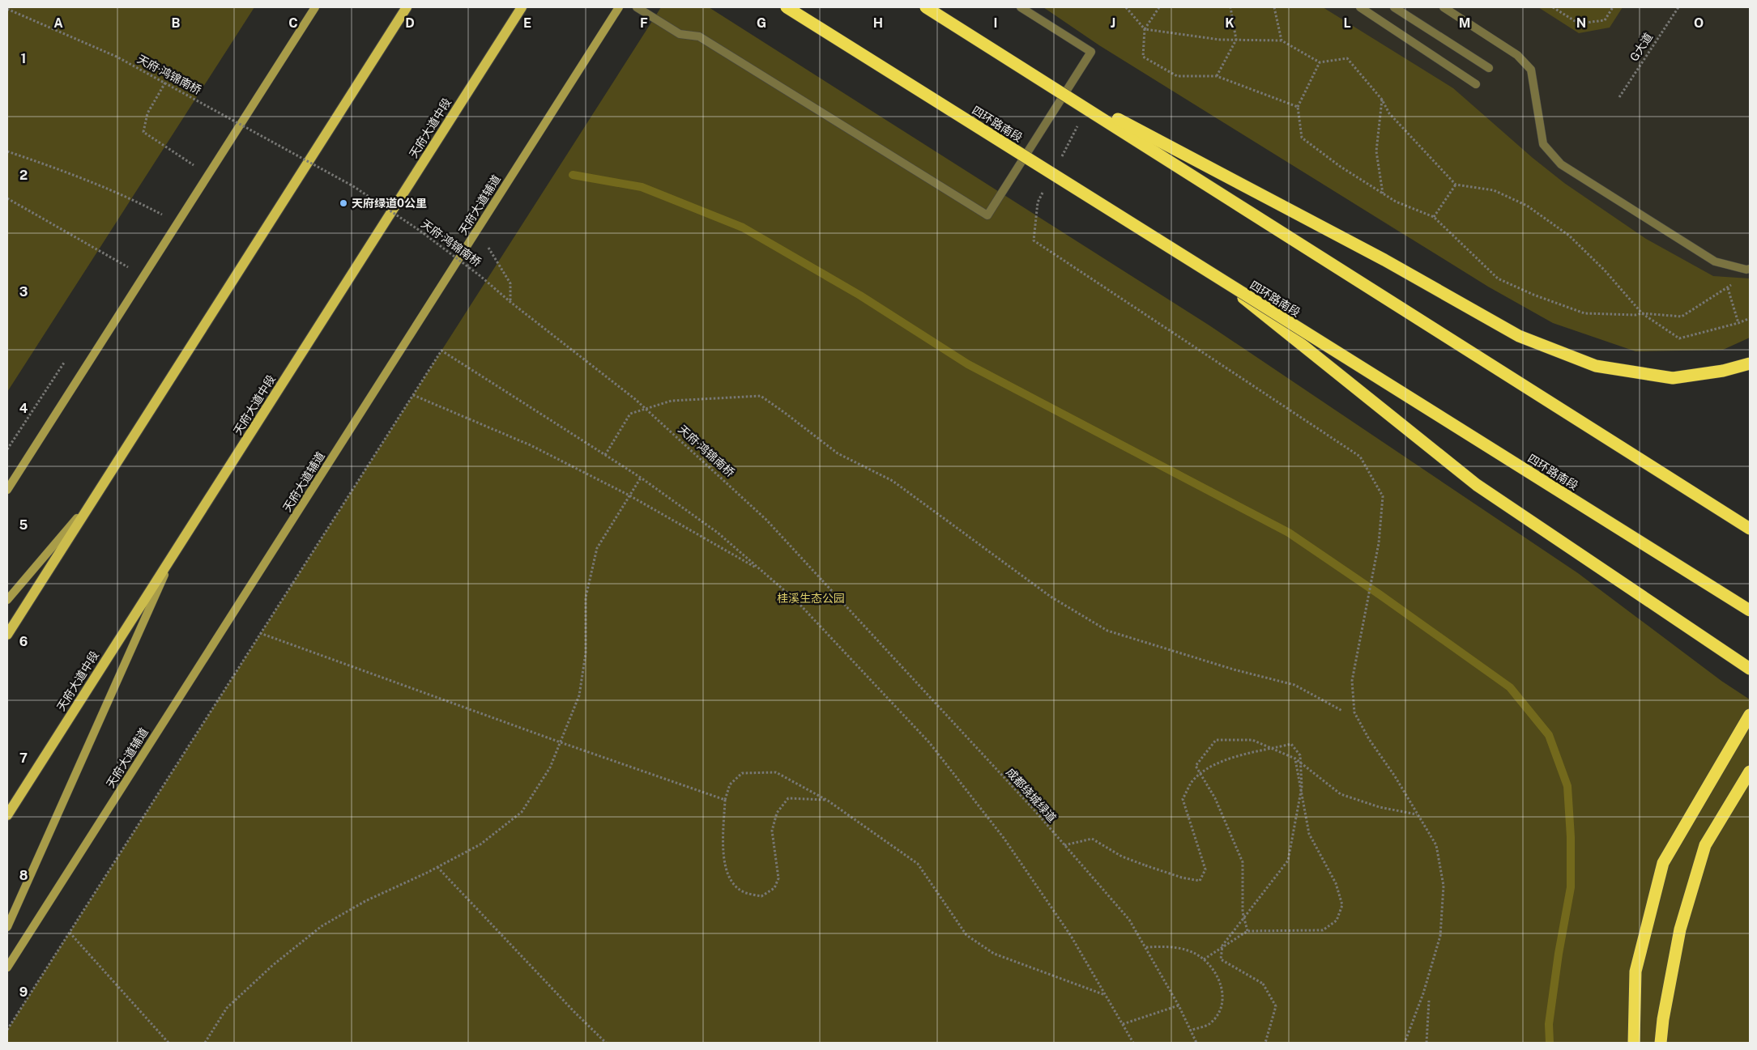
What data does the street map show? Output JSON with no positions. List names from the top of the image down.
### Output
{
  "streets": {
    "highway": ["四环路南段"],
    "main road": ["天府大道中段"],
    "street": ["天府大道辅道"],
    "path": ["G大道", "天府·鸿锦南桥", "成都绕城绿道"]
  },
  "crossings": [
    ["天府·鸿锦南桥", "成都绕城绿道"]
  ],
  "parks": ["桂溪生态公园"],
  "places": ["天府绿道0公里"],
  "grid": {
    "columns": [
      "A",
      "B",
      "C",
      "D",
      "E",
      "F",
      "G",
      "H",
      "I",
      "J",
      "K",
      "L",
      "M",
      "N",
      "O"
    ],
    "rows": [
      "1",
      "2",
      "3",
      "4",
      "5",
      "6",
      "7",
      "8",
      "9"
    ]
  }
}
